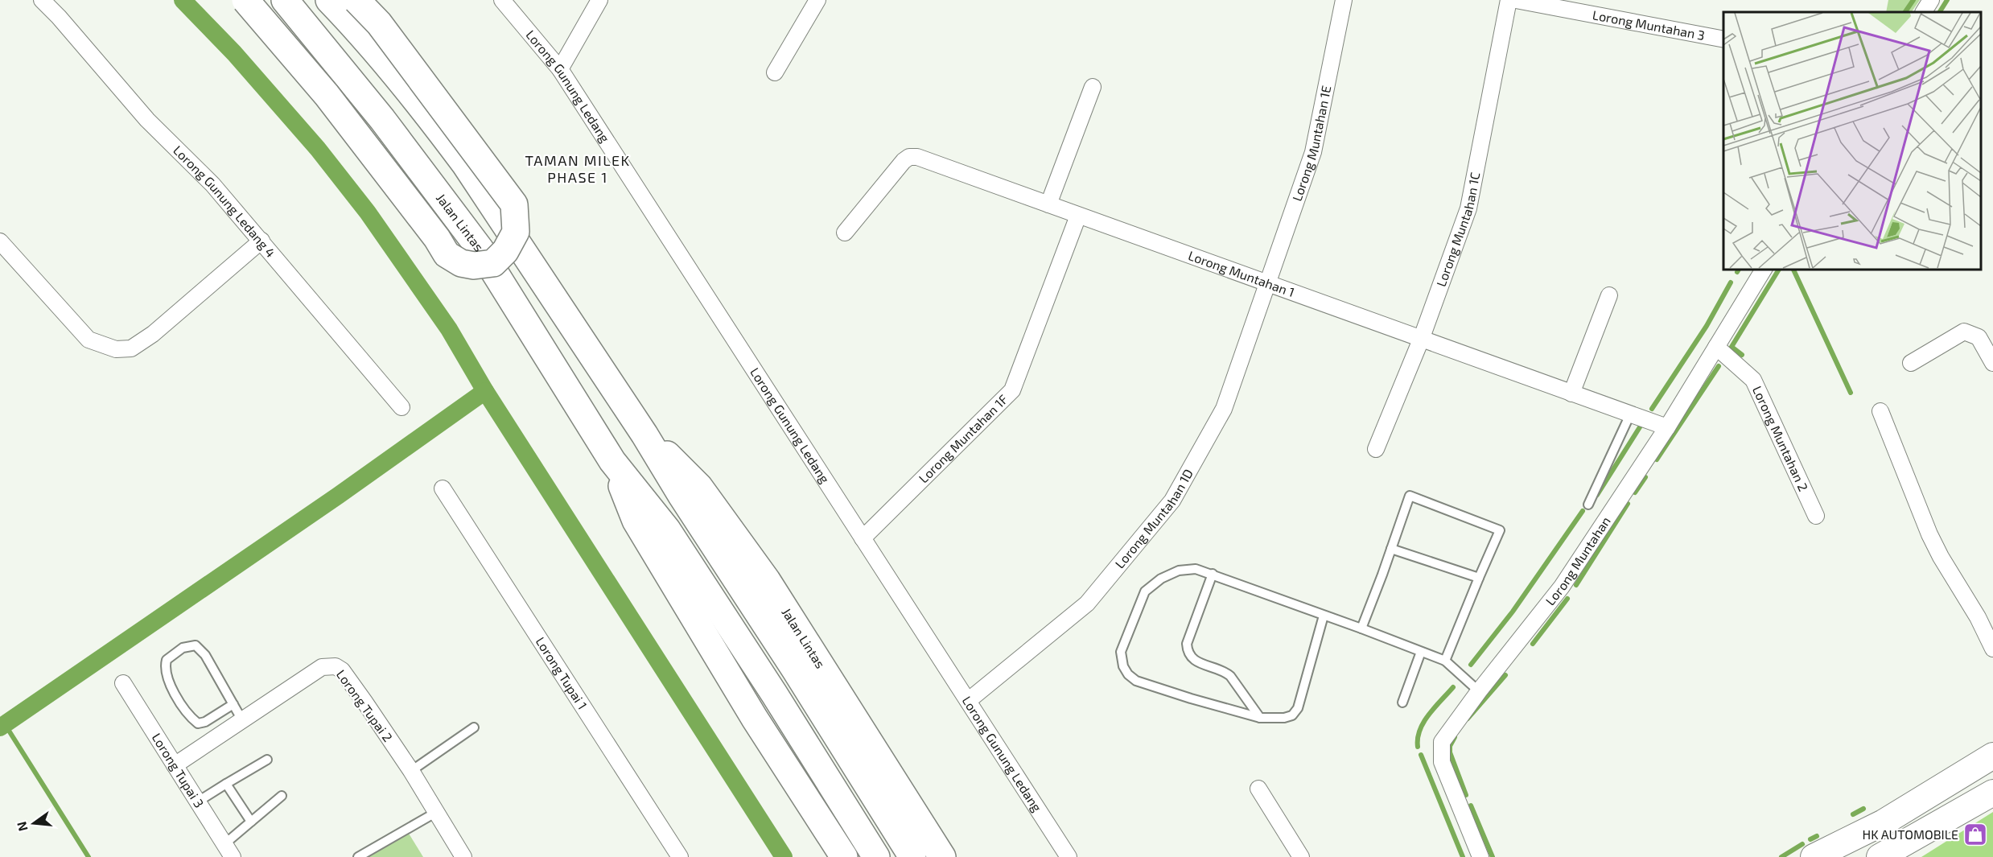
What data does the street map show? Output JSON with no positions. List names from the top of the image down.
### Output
{
  "streets": {
    "highway": ["Jalan Lintas"],
    "street": [
      "Lorong Muntahan 3",
      "Lorong Gunung Ledang",
      "Lorong Muntahan 1E",
      "Lorong Gunung Ledang 4",
      "Lorong Muntahan 1C",
      "Lorong Muntahan 1",
      "Lorong Muntahan 2",
      "Lorong Muntahan 1F",
      "Lorong Muntahan 1D",
      "Lorong Muntahan",
      "Lorong Tupai 1",
      "Lorong Tupai 2",
      "Lorong Tupai 3"
    ]
  },
  "crossings": [
    ["Lorong Gunung Ledang", "Lorong Muntahan 1F"],
    ["Lorong Gunung Ledang", "Lorong Muntahan 1D"],
    ["Lorong Muntahan 1E", "Lorong Muntahan 1"],
    ["Lorong Muntahan 1E", "Lorong Muntahan 1D"],
    ["Lorong Muntahan 1C", "Lorong Muntahan 1"],
    ["Lorong Muntahan 1", "Lorong Muntahan 1F"],
    ["Lorong Muntahan 1", "Lorong Muntahan 1D"],
    ["Lorong Muntahan 1", "Lorong Muntahan"],
    ["Lorong Muntahan 2", "Lorong Muntahan"],
    ["Lorong Tupai 2", "Lorong Tupai 3"]
  ],
  "districts": ["TAMAN MILEK PHASE 1"],
  "places": {
    "shop": ["HK AUTOMOBILE"]
  },
  "north": "left"
}
